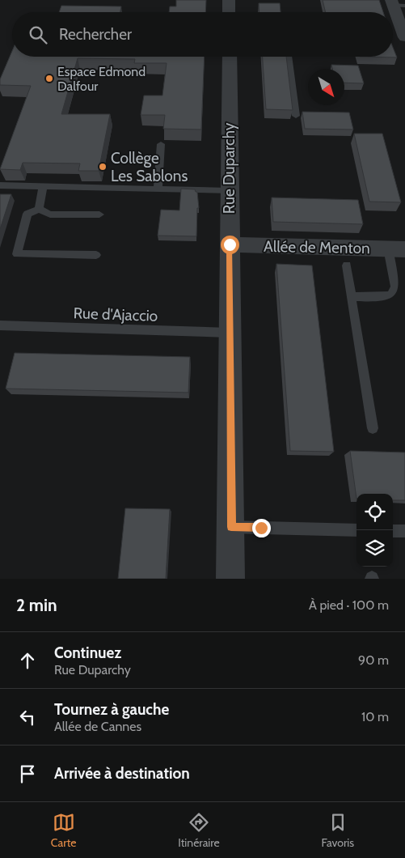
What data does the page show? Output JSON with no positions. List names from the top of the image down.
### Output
{
  "streets": {
    "street": ["Rue Duparchy", "Allée de Menton"],
    "lane": ["Rue d'Ajaccio"]
  },
  "crossings": [
    ["Rue Duparchy", "Allée de Menton"],
    ["Rue Duparchy", "Rue d'Ajaccio"]
  ],
  "places": ["Espace Edmond Dalfour", "Collège Les Sablons"],
  "north": "bottom right",
  "page": {
    "search": "Rechercher",
    "heading": ["2 min", "À pied · 100 m"],
    "list": [
      ["Continuez", "Rue Duparchy", "90 m"],
      ["Tournez à gauche", "Allée de Cannes", "10 m"],
      "Arrivée à destination"
    ],
    "nav": ["Carte", "Itinéraire", "Favoris"]
  }
}
